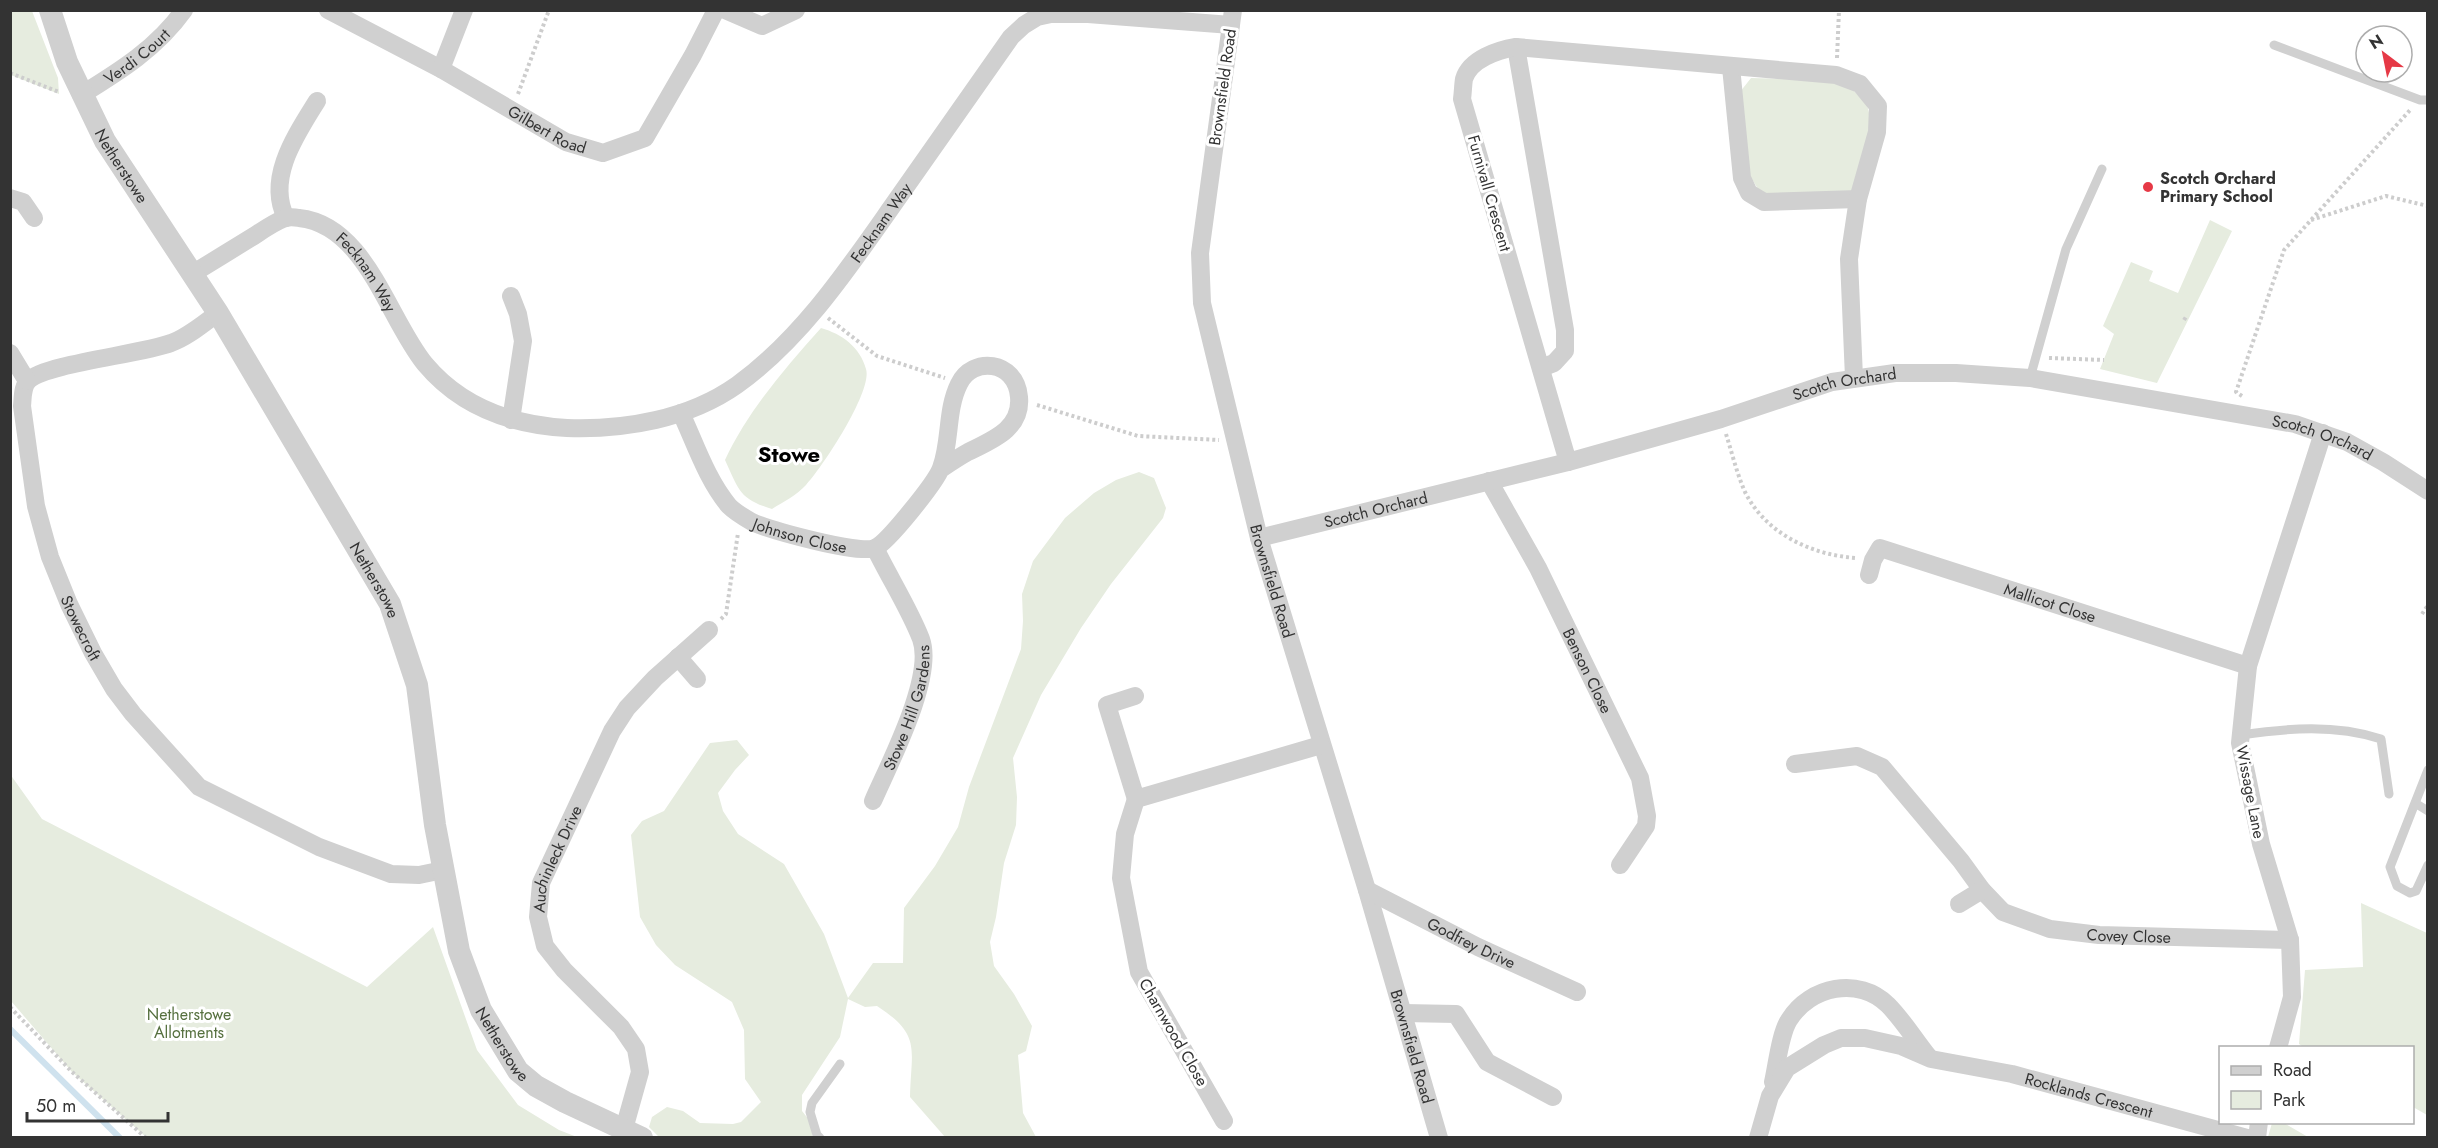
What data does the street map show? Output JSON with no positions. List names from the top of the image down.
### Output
{
  "streets": {
    "street": [
      "Verdi Court",
      "Brownsfield Road",
      "Gilbert Road",
      "Netherstowe",
      "Furnivall Crescent",
      "Fecknam Way",
      "Scotch Orchard",
      "Johnson Close",
      "Mallicot Close",
      "Stowecroft",
      "Benson Close",
      "Stowe Hill Gardens",
      "Wissage Lane",
      "Auchinleck Drive",
      "Covey Close",
      "Godfrey Drive",
      "Charnwood Close",
      "Rocklands Crescent"
    ]
  },
  "crossings": [
    ["Verdi Court", "Netherstowe"],
    ["Brownsfield Road", "Fecknam Way"],
    ["Brownsfield Road", "Scotch Orchard"],
    ["Brownsfield Road", "Godfrey Drive"],
    ["Netherstowe", "Stowecroft"],
    ["Netherstowe", "Auchinleck Drive"],
    ["Furnivall Crescent", "Scotch Orchard"],
    ["Fecknam Way", "Johnson Close"],
    ["Scotch Orchard", "Benson Close"],
    ["Scotch Orchard", "Wissage Lane"],
    ["Johnson Close", "Stowe Hill Gardens"],
    ["Mallicot Close", "Wissage Lane"],
    ["Wissage Lane", "Covey Close"]
  ],
  "districts": ["Stowe"],
  "parks": ["Netherstowe Allotments"],
  "places": ["Scotch Orchard Primary School"],
  "legend": ["Road", "Park"],
  "scale_bar": "50 m",
  "north": "top left"
}
